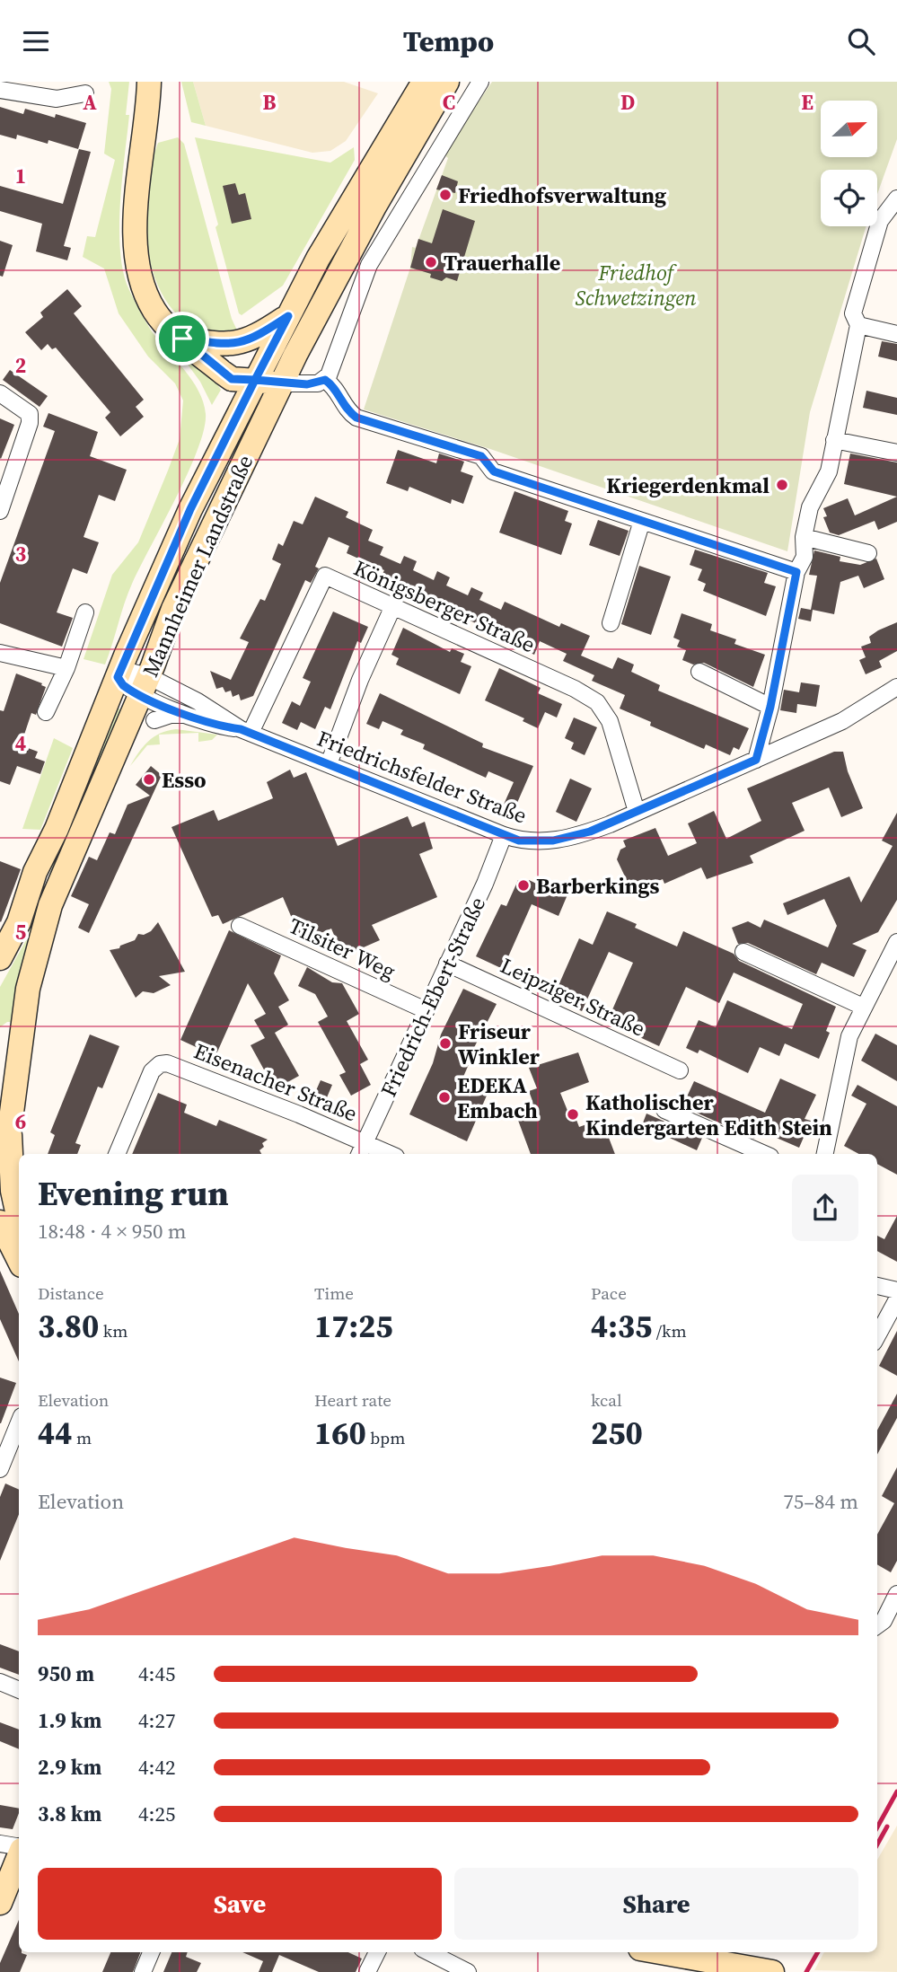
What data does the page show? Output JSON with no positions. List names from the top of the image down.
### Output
{
  "streets": {
    "main road": ["Mannheimer Landstraße"],
    "street": [
      "Königsberger Straße",
      "Friedrichsfelder Straße",
      "Tilsiter Weg",
      "Friedrich-Ebert-Straße",
      "Leipziger Straße",
      "Eisenacher Straße"
    ]
  },
  "crossings": [
    ["Mannheimer Landstraße", "Friedrichsfelder Straße"],
    ["Königsberger Straße", "Friedrichsfelder Straße"],
    ["Friedrichsfelder Straße", "Friedrich-Ebert-Straße"],
    ["Tilsiter Weg", "Friedrich-Ebert-Straße"],
    ["Friedrich-Ebert-Straße", "Leipziger Straße"],
    ["Friedrich-Ebert-Straße", "Eisenacher Straße"]
  ],
  "parks": ["Friedhof Schwetzingen"],
  "places": [
    "Friedhofsverwaltung",
    "Trauerhalle",
    "Kriegerdenkmal",
    "Esso",
    "Barberkings",
    "Friseur Winkler",
    "EDEKA Embach",
    "Katholischer Kindergarten Edith Stein"
  ],
  "north": "right",
  "page": {
    "header": "Tempo",
    "heading": ["Evening run", "18:48 · 4 × 950 m"],
    "stats": [
      ["Distance", "3.80 km"],
      ["Time", "17:25"],
      ["Pace", "4:35 /km"],
      ["Elevation", "44 m"],
      ["Heart rate", "160 bpm"],
      ["kcal", "250"]
    ],
    "chart": ["Elevation", "75–84 m"],
    "list": [
      {
        "name": "950 m",
        "note": "4:45"
      },
      {
        "name": "1.9 km",
        "note": "4:27"
      },
      {
        "name": "2.9 km",
        "note": "4:42"
      },
      {
        "name": "3.8 km",
        "note": "4:25"
      }
    ],
    "buttons": ["Save", "Share"]
  },
  "grid": {
    "columns": [
      "A",
      "B",
      "C",
      "D",
      "E"
    ],
    "rows": [
      "1",
      "2",
      "3",
      "4",
      "5",
      "6"
    ]
  }
}
